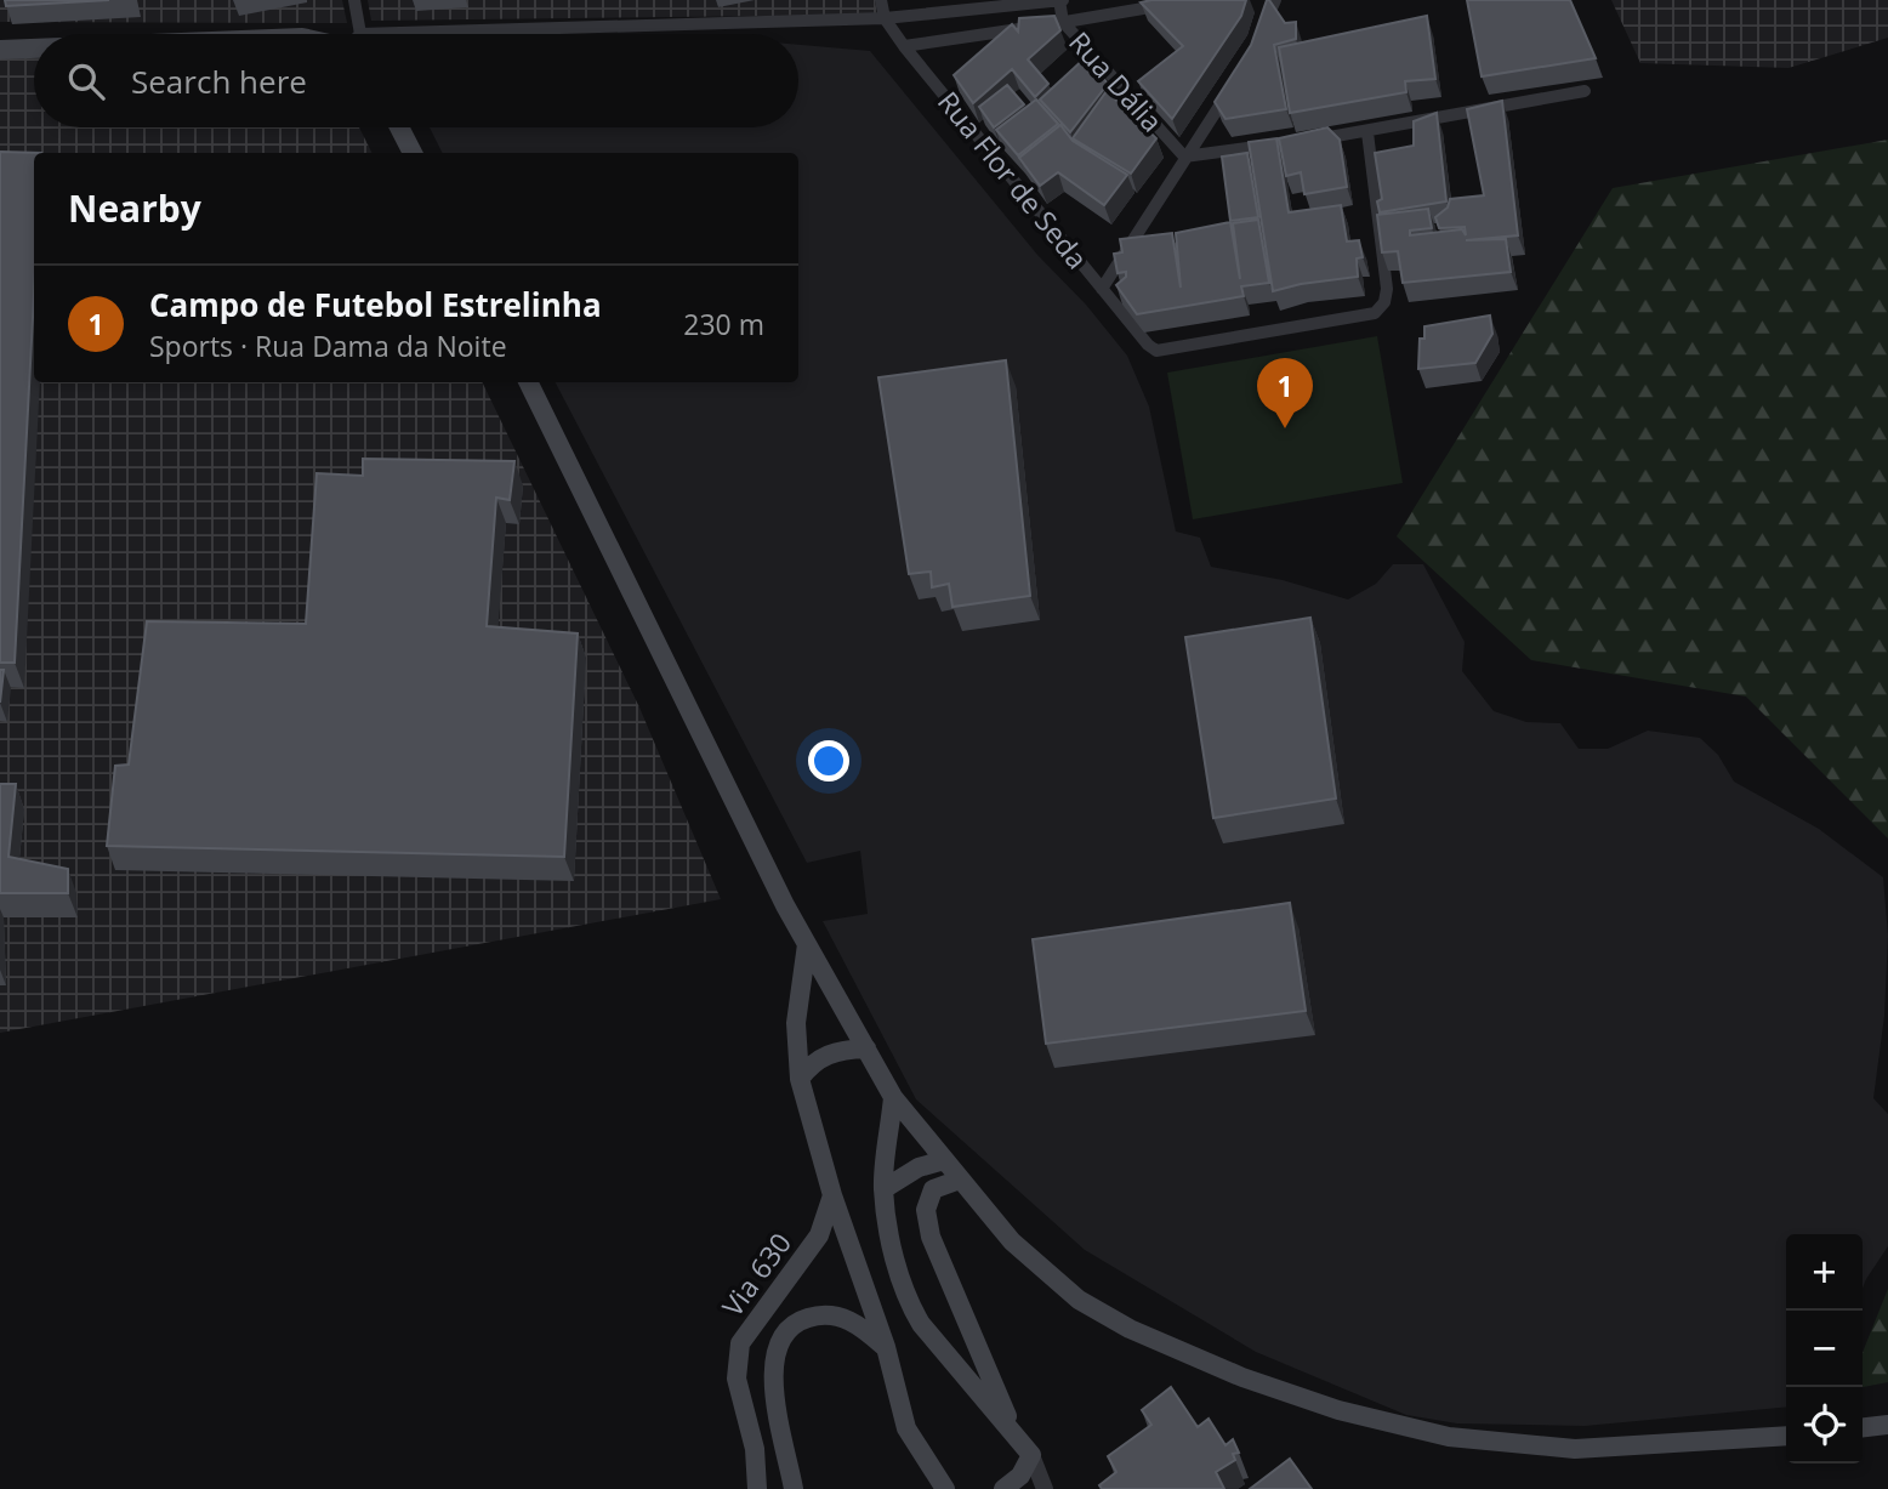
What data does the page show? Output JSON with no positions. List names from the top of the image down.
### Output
{
  "streets": {
    "main road": ["Via 630"],
    "street": ["Rua Dália", "Rua Flor de Seda"]
  },
  "page": {
    "search": "Search here",
    "heading": "Nearby",
    "list": [
      {
        "mark": "1",
        "name": "Campo de Futebol Estrelinha",
        "note": "Sports · Rua Dama da Noite",
        "value": "230 m"
      }
    ],
    "pins": "1",
    "map_buttons": ["+", "−"]
  }
}
